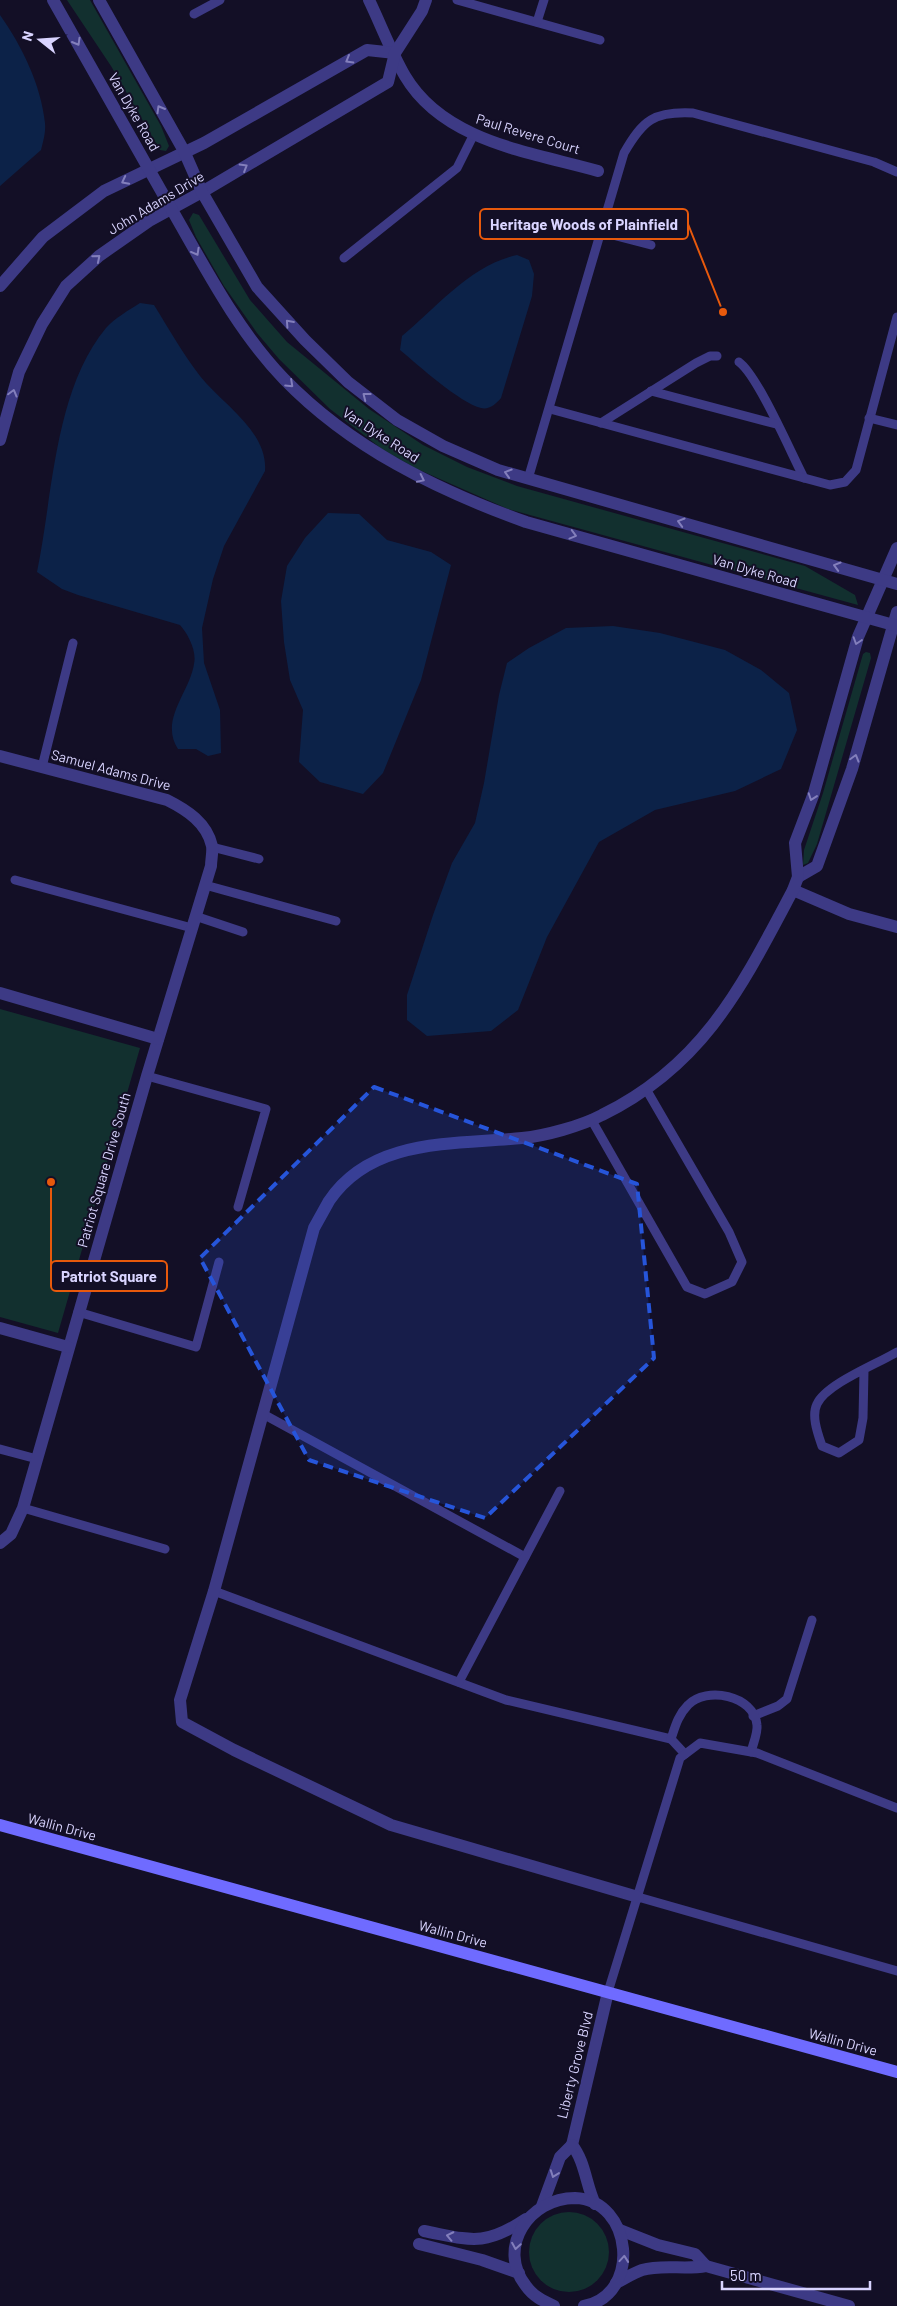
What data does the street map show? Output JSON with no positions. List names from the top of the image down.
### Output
{
  "streets": {
    "main road": ["Wallin Drive"],
    "street": [
      "Van Dyke Road",
      "Paul Revere Court",
      "John Adams Drive",
      "Samuel Adams Drive",
      "Patriot Square Drive South",
      "Liberty Grove Blvd"
    ]
  },
  "crossings": [
    ["Van Dyke Road", "John Adams Drive"],
    ["Paul Revere Court", "John Adams Drive"],
    ["Samuel Adams Drive", "Patriot Square Drive South"],
    ["Wallin Drive", "Liberty Grove Blvd"]
  ],
  "places": ["Heritage Woods of Plainfield", "Patriot Square"],
  "scale_bar": "50 m",
  "north": "left"
}
